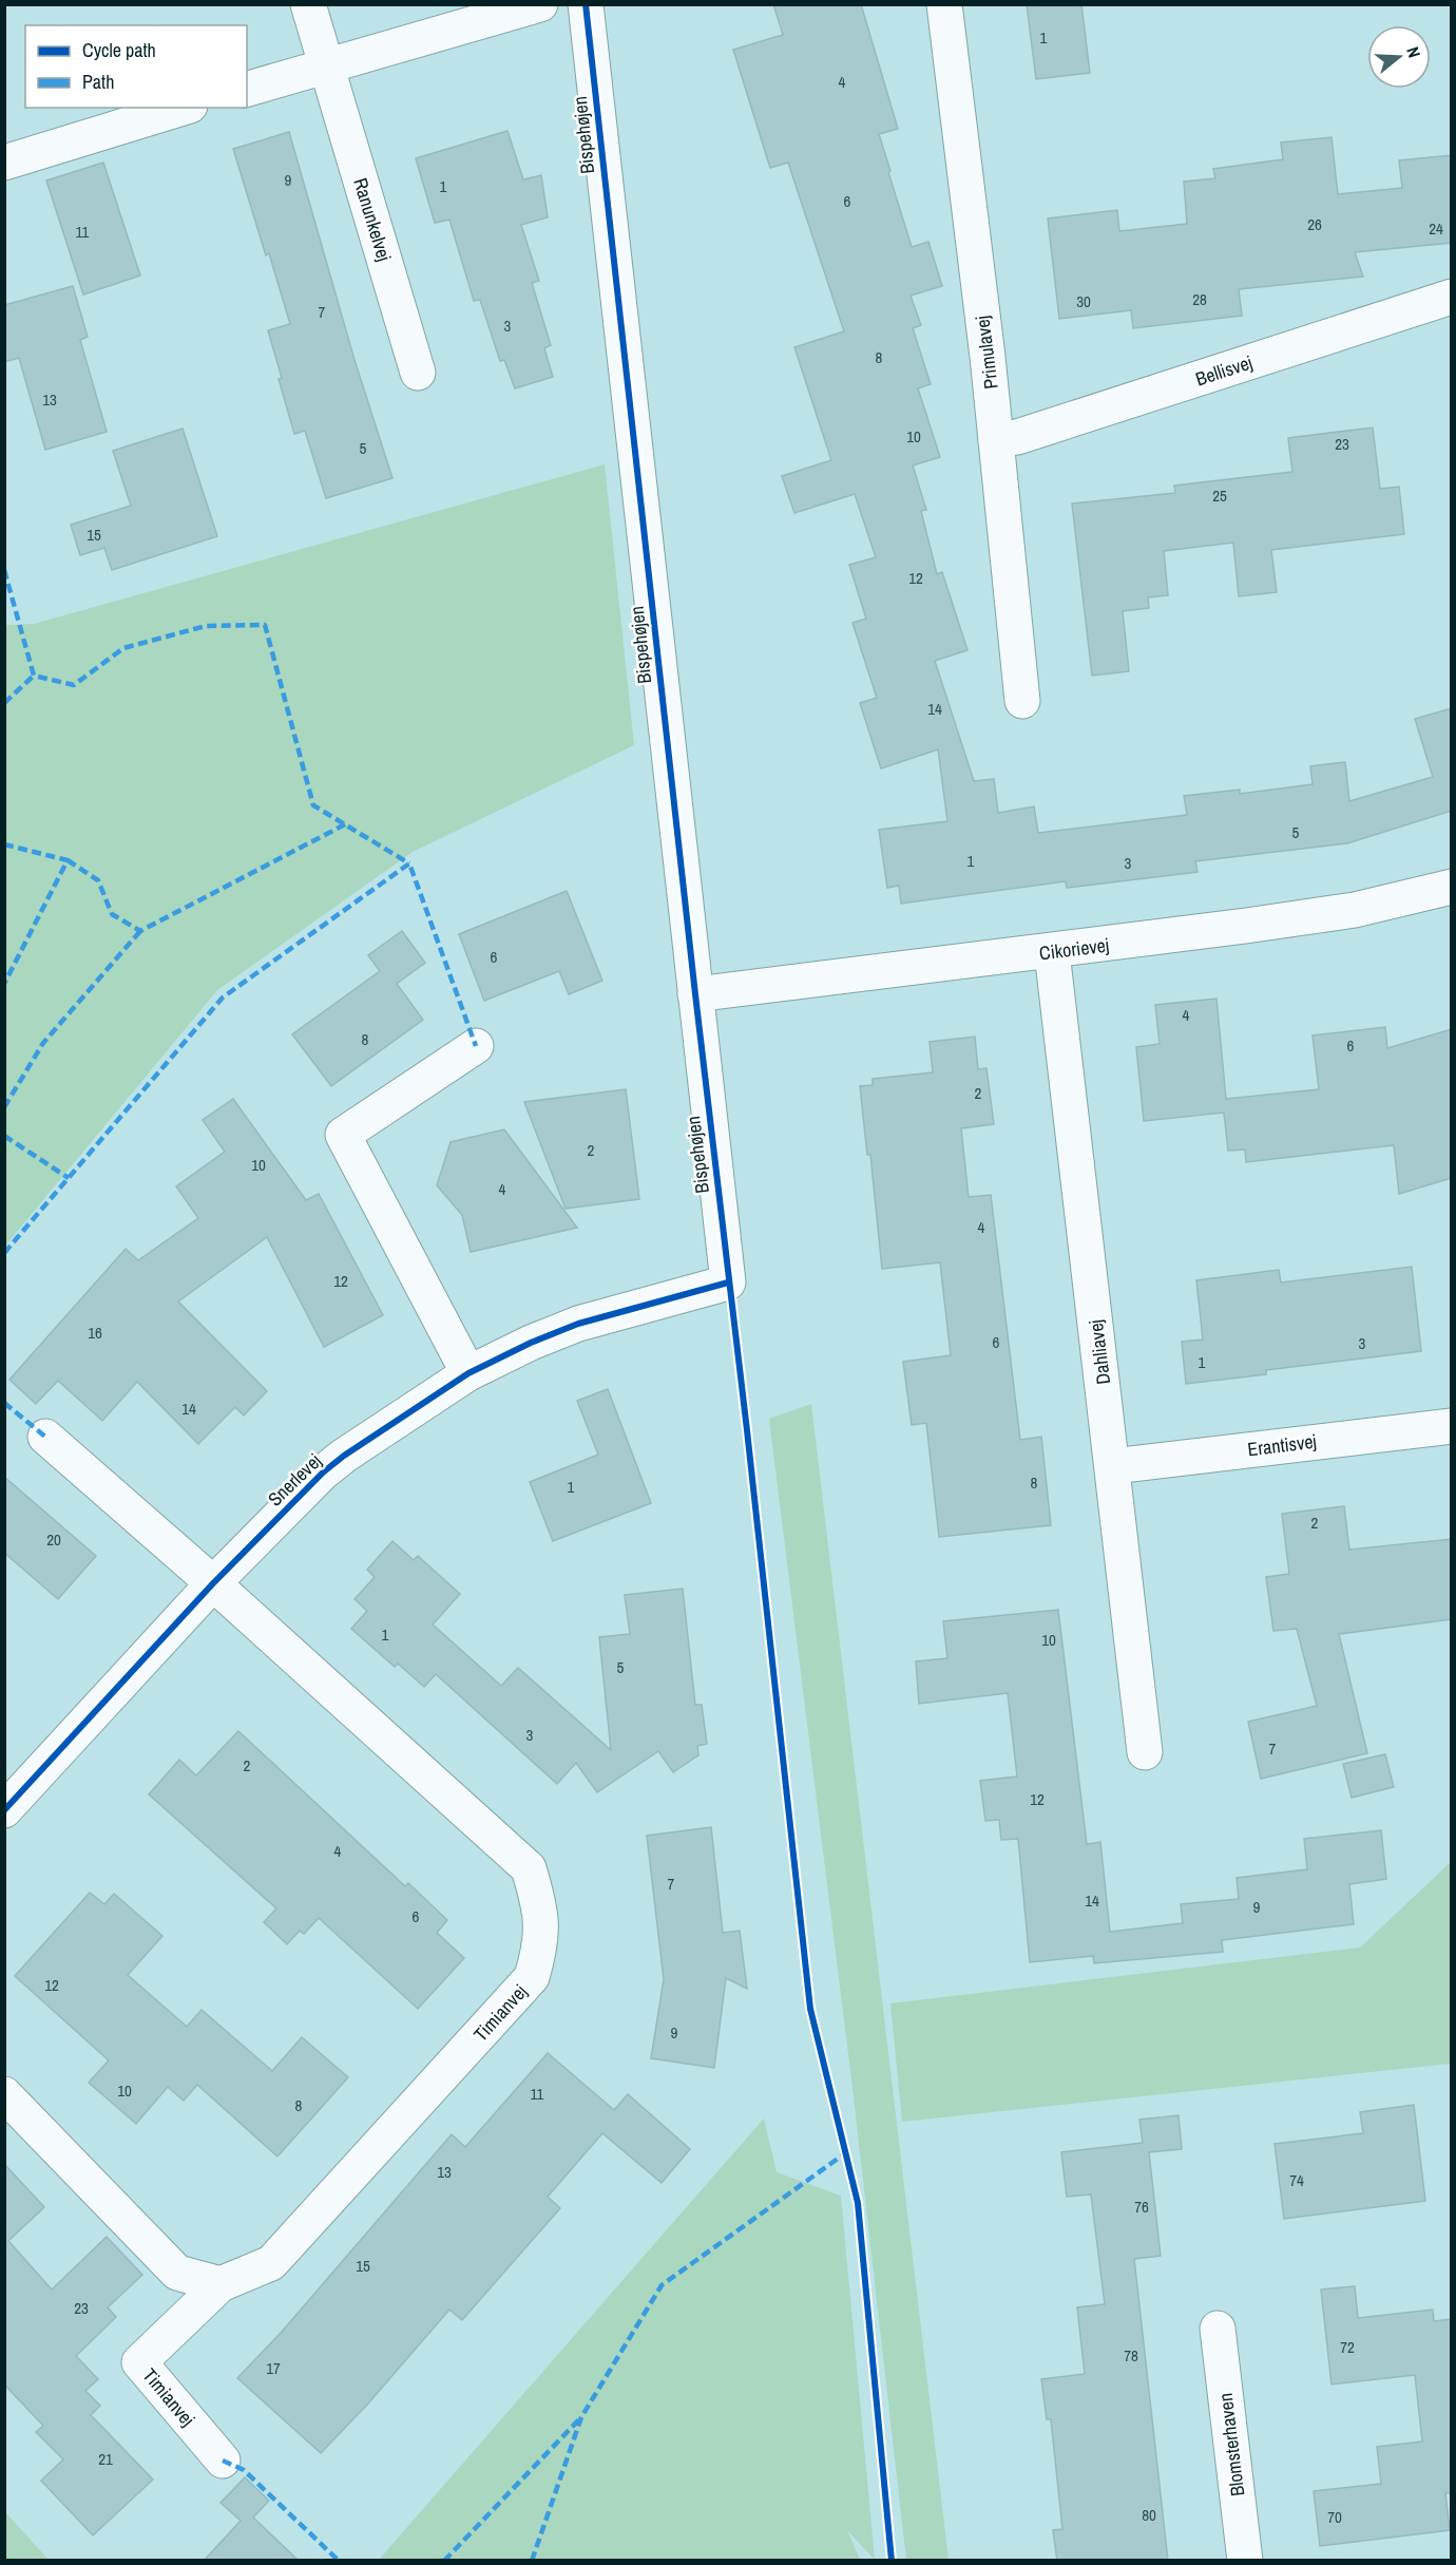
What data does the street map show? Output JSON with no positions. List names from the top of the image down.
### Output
{
  "streets": {
    "street": [
      "Bispehøjen",
      "Ranunkelvej",
      "Primulavej",
      "Bellisvej",
      "Cikorievej",
      "Dahliavej",
      "Erantisvej",
      "Snerlevej",
      "Timianvej",
      "Blomsterhaven"
    ]
  },
  "crossings": [
    ["Bispehøjen", "Cikorievej"],
    ["Bispehøjen", "Snerlevej"],
    ["Primulavej", "Bellisvej"],
    ["Cikorievej", "Dahliavej"],
    ["Dahliavej", "Erantisvej"],
    ["Snerlevej", "Timianvej"]
  ],
  "house_numbers": [
    "1",
    "4",
    "9",
    "1",
    "6",
    "26",
    "24",
    "11",
    "28",
    "30",
    "7",
    "3",
    "8",
    "13",
    "10",
    "23",
    "5",
    "25",
    "15",
    "12",
    "14",
    "5",
    "1",
    "3",
    "6",
    "4",
    "8",
    "6",
    "2",
    "2",
    "10",
    "4",
    "4",
    "12",
    "16",
    "6",
    "3",
    "1",
    "14",
    "8",
    "1",
    "2",
    "20",
    "1",
    "10",
    "5",
    "3",
    "7",
    "2",
    "12",
    "4",
    "7",
    "14",
    "9",
    "6",
    "12",
    "9",
    "10",
    "11",
    "8",
    "13",
    "74",
    "76",
    "15",
    "23",
    "72",
    "78",
    "17",
    "21",
    "80",
    "70"
  ],
  "legend": ["Cycle path", "Path"],
  "north": "right"
}
